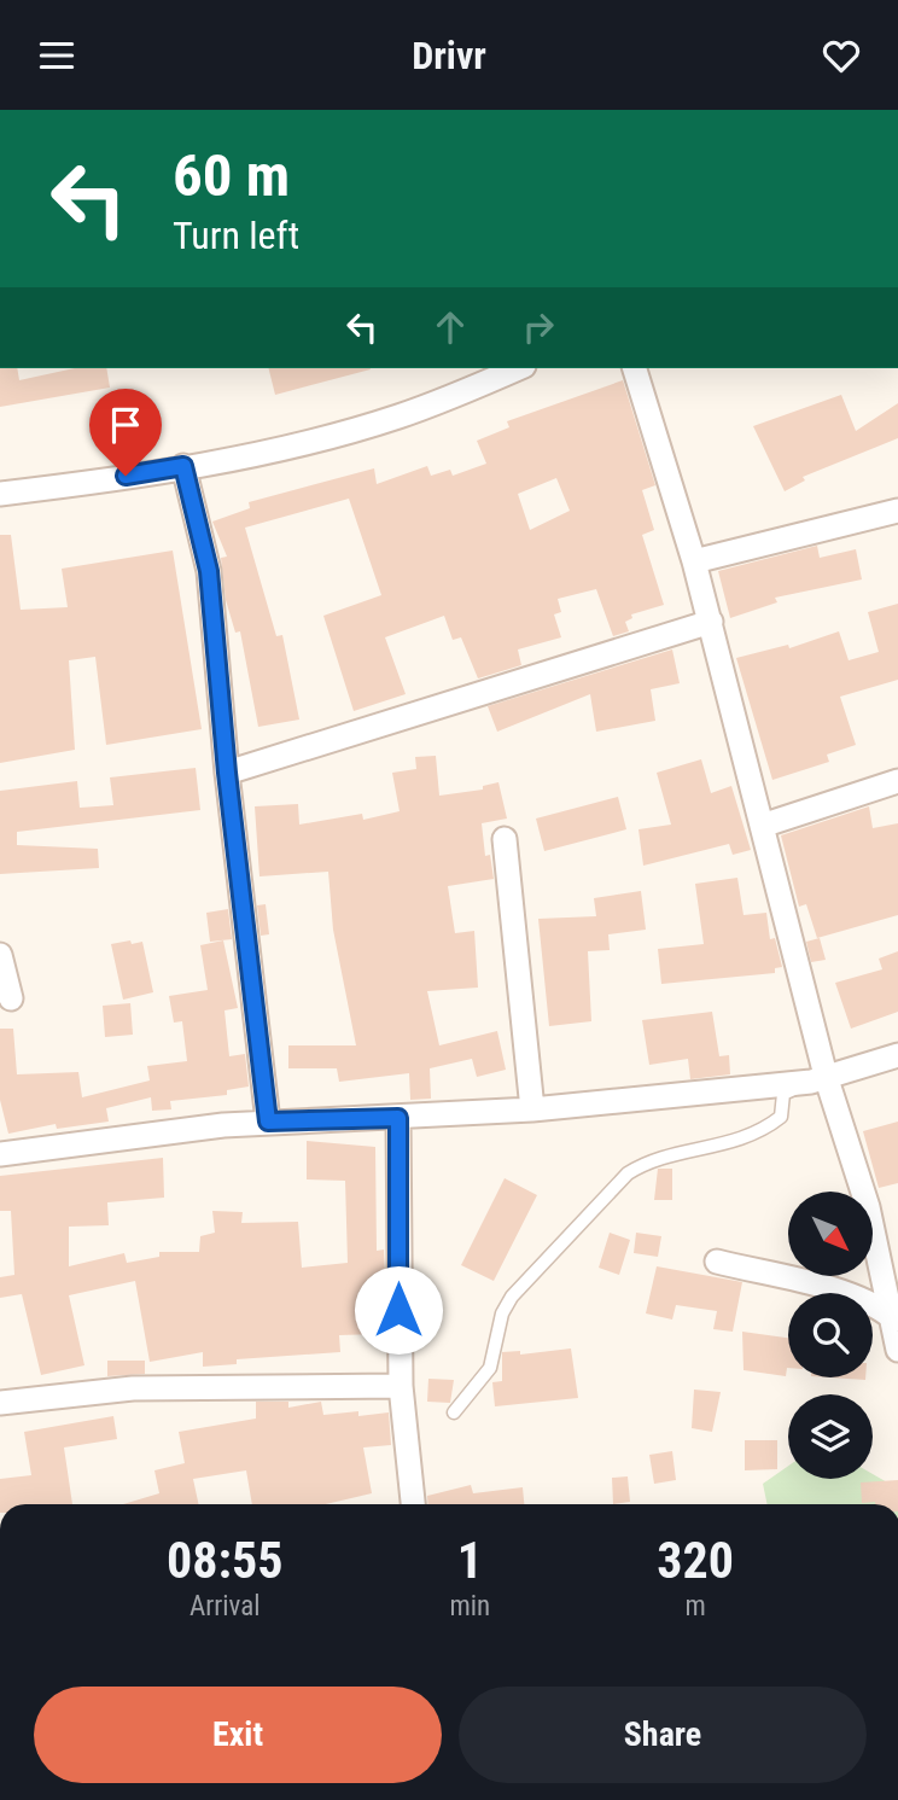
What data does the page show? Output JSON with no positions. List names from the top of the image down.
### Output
{
  "north": "bottom right",
  "page": {
    "header": "Drivr",
    "turn": ["60 m", "Turn left"],
    "eta": [
      "08:55",
      "Arrival",
      "1",
      "min",
      "320",
      "m"
    ],
    "buttons": ["Exit", "Share"]
  }
}
